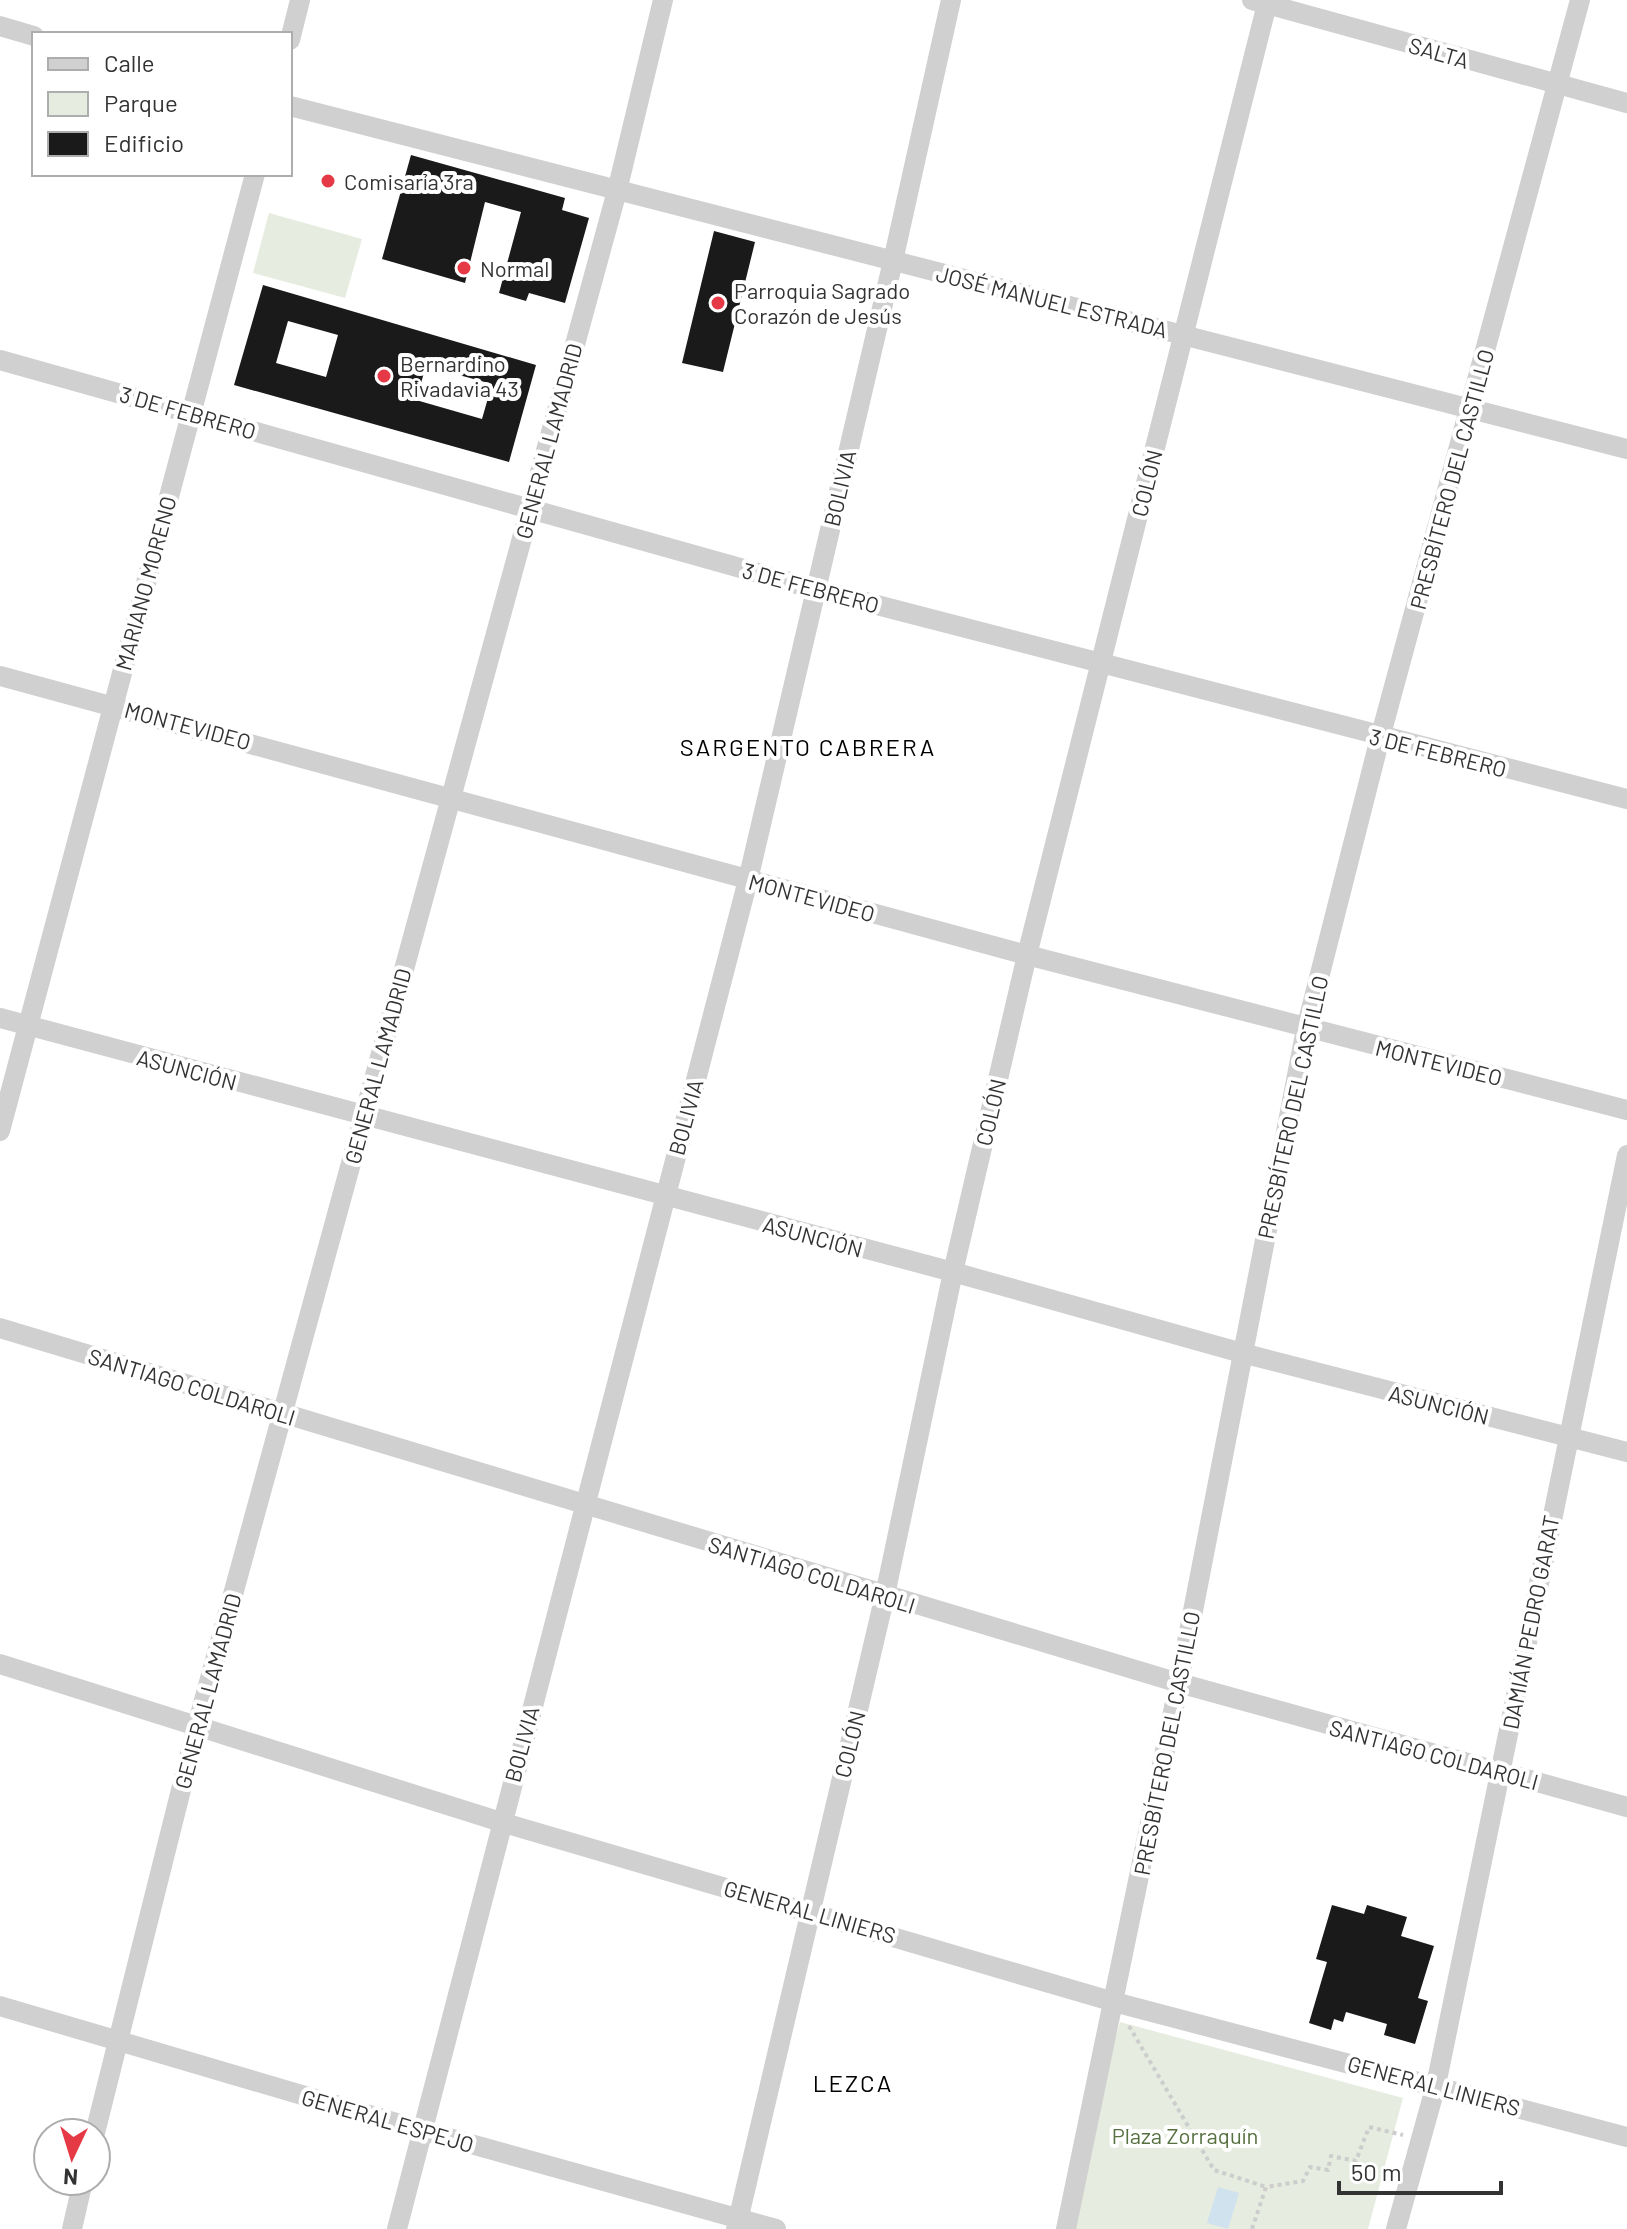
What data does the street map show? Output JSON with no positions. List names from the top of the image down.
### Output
{
  "streets": {
    "street": [
      "SALTA",
      "JOSÉ MANUEL ESTRADA",
      "3 DE FEBRERO",
      "GENERAL LAMADRID",
      "PRESBÍTERO DEL CASTILLO",
      "COLÓN",
      "BOLIVIA",
      "MARIANO MORENO",
      "MONTEVIDEO",
      "ASUNCIÓN",
      "SANTIAGO COLDAROLI",
      "DAMIÁN PEDRO GARAT",
      "GENERAL LINIERS",
      "GENERAL ESPEJO"
    ]
  },
  "crossings": [
    ["SALTA", "PRESBÍTERO DEL CASTILLO"],
    ["SALTA", "COLÓN"],
    ["JOSÉ MANUEL ESTRADA", "GENERAL LAMADRID"],
    ["JOSÉ MANUEL ESTRADA", "PRESBÍTERO DEL CASTILLO"],
    ["JOSÉ MANUEL ESTRADA", "COLÓN"],
    ["JOSÉ MANUEL ESTRADA", "BOLIVIA"],
    ["3 DE FEBRERO", "GENERAL LAMADRID"],
    ["3 DE FEBRERO", "PRESBÍTERO DEL CASTILLO"],
    ["3 DE FEBRERO", "COLÓN"],
    ["3 DE FEBRERO", "BOLIVIA"],
    ["3 DE FEBRERO", "MARIANO MORENO"],
    ["GENERAL LAMADRID", "MONTEVIDEO"],
    ["GENERAL LAMADRID", "ASUNCIÓN"],
    ["GENERAL LAMADRID", "SANTIAGO COLDAROLI"],
    ["GENERAL LAMADRID", "GENERAL LINIERS"],
    ["GENERAL LAMADRID", "GENERAL ESPEJO"],
    ["PRESBÍTERO DEL CASTILLO", "MONTEVIDEO"],
    ["PRESBÍTERO DEL CASTILLO", "ASUNCIÓN"],
    ["PRESBÍTERO DEL CASTILLO", "SANTIAGO COLDAROLI"],
    ["PRESBÍTERO DEL CASTILLO", "GENERAL LINIERS"],
    ["COLÓN", "MONTEVIDEO"],
    ["COLÓN", "ASUNCIÓN"],
    ["COLÓN", "SANTIAGO COLDAROLI"],
    ["COLÓN", "GENERAL LINIERS"],
    ["COLÓN", "GENERAL ESPEJO"],
    ["BOLIVIA", "MONTEVIDEO"],
    ["BOLIVIA", "ASUNCIÓN"],
    ["BOLIVIA", "SANTIAGO COLDAROLI"],
    ["BOLIVIA", "GENERAL LINIERS"],
    ["BOLIVIA", "GENERAL ESPEJO"],
    ["MARIANO MORENO", "MONTEVIDEO"],
    ["MARIANO MORENO", "ASUNCIÓN"],
    ["ASUNCIÓN", "DAMIÁN PEDRO GARAT"],
    ["SANTIAGO COLDAROLI", "DAMIÁN PEDRO GARAT"],
    ["DAMIÁN PEDRO GARAT", "GENERAL LINIERS"]
  ],
  "districts": ["SARGENTO CABRERA", "LEZCA"],
  "parks": ["Plaza Zorraquín"],
  "places": [
    "Comisaría 3ra",
    "Normal",
    "Parroquia Sagrado Corazón de Jesús",
    "Bernardino Rivadavia 43"
  ],
  "legend": ["Calle", "Parque", "Edificio"],
  "scale_bar": "50 m",
  "north": "bottom"
}
